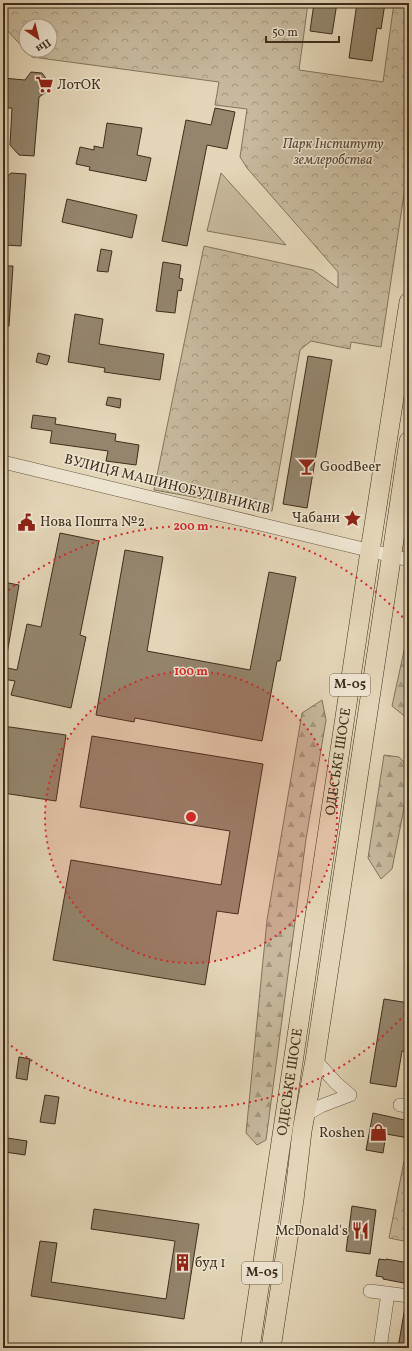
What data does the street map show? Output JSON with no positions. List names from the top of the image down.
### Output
{
  "streets": {
    "highway": ["М-05", "ОДЕСЬКЕ ШОСЕ"],
    "street": ["ВУЛИЦЯ МАШИНОБУДІВНИКІВ"]
  },
  "crossings": [
    ["ВУЛИЦЯ МАШИНОБУДІВНИКІВ", "ОДЕСЬКЕ ШОСЕ"]
  ],
  "parks": ["Парк Інституту землеробства"],
  "places": {
    "supermarket": ["ЛотОК"],
    "bar": ["GoodBeer"],
    "place": ["Чабани"],
    "public building": ["Нова Пошта №2"],
    "shop": ["Roshen"],
    "restaurant": ["McDonald's"],
    "building": ["буд 1"]
  },
  "scale_bar": "50 m",
  "north": "bottom right",
  "rings": ["200 m", "100 m"]
}
